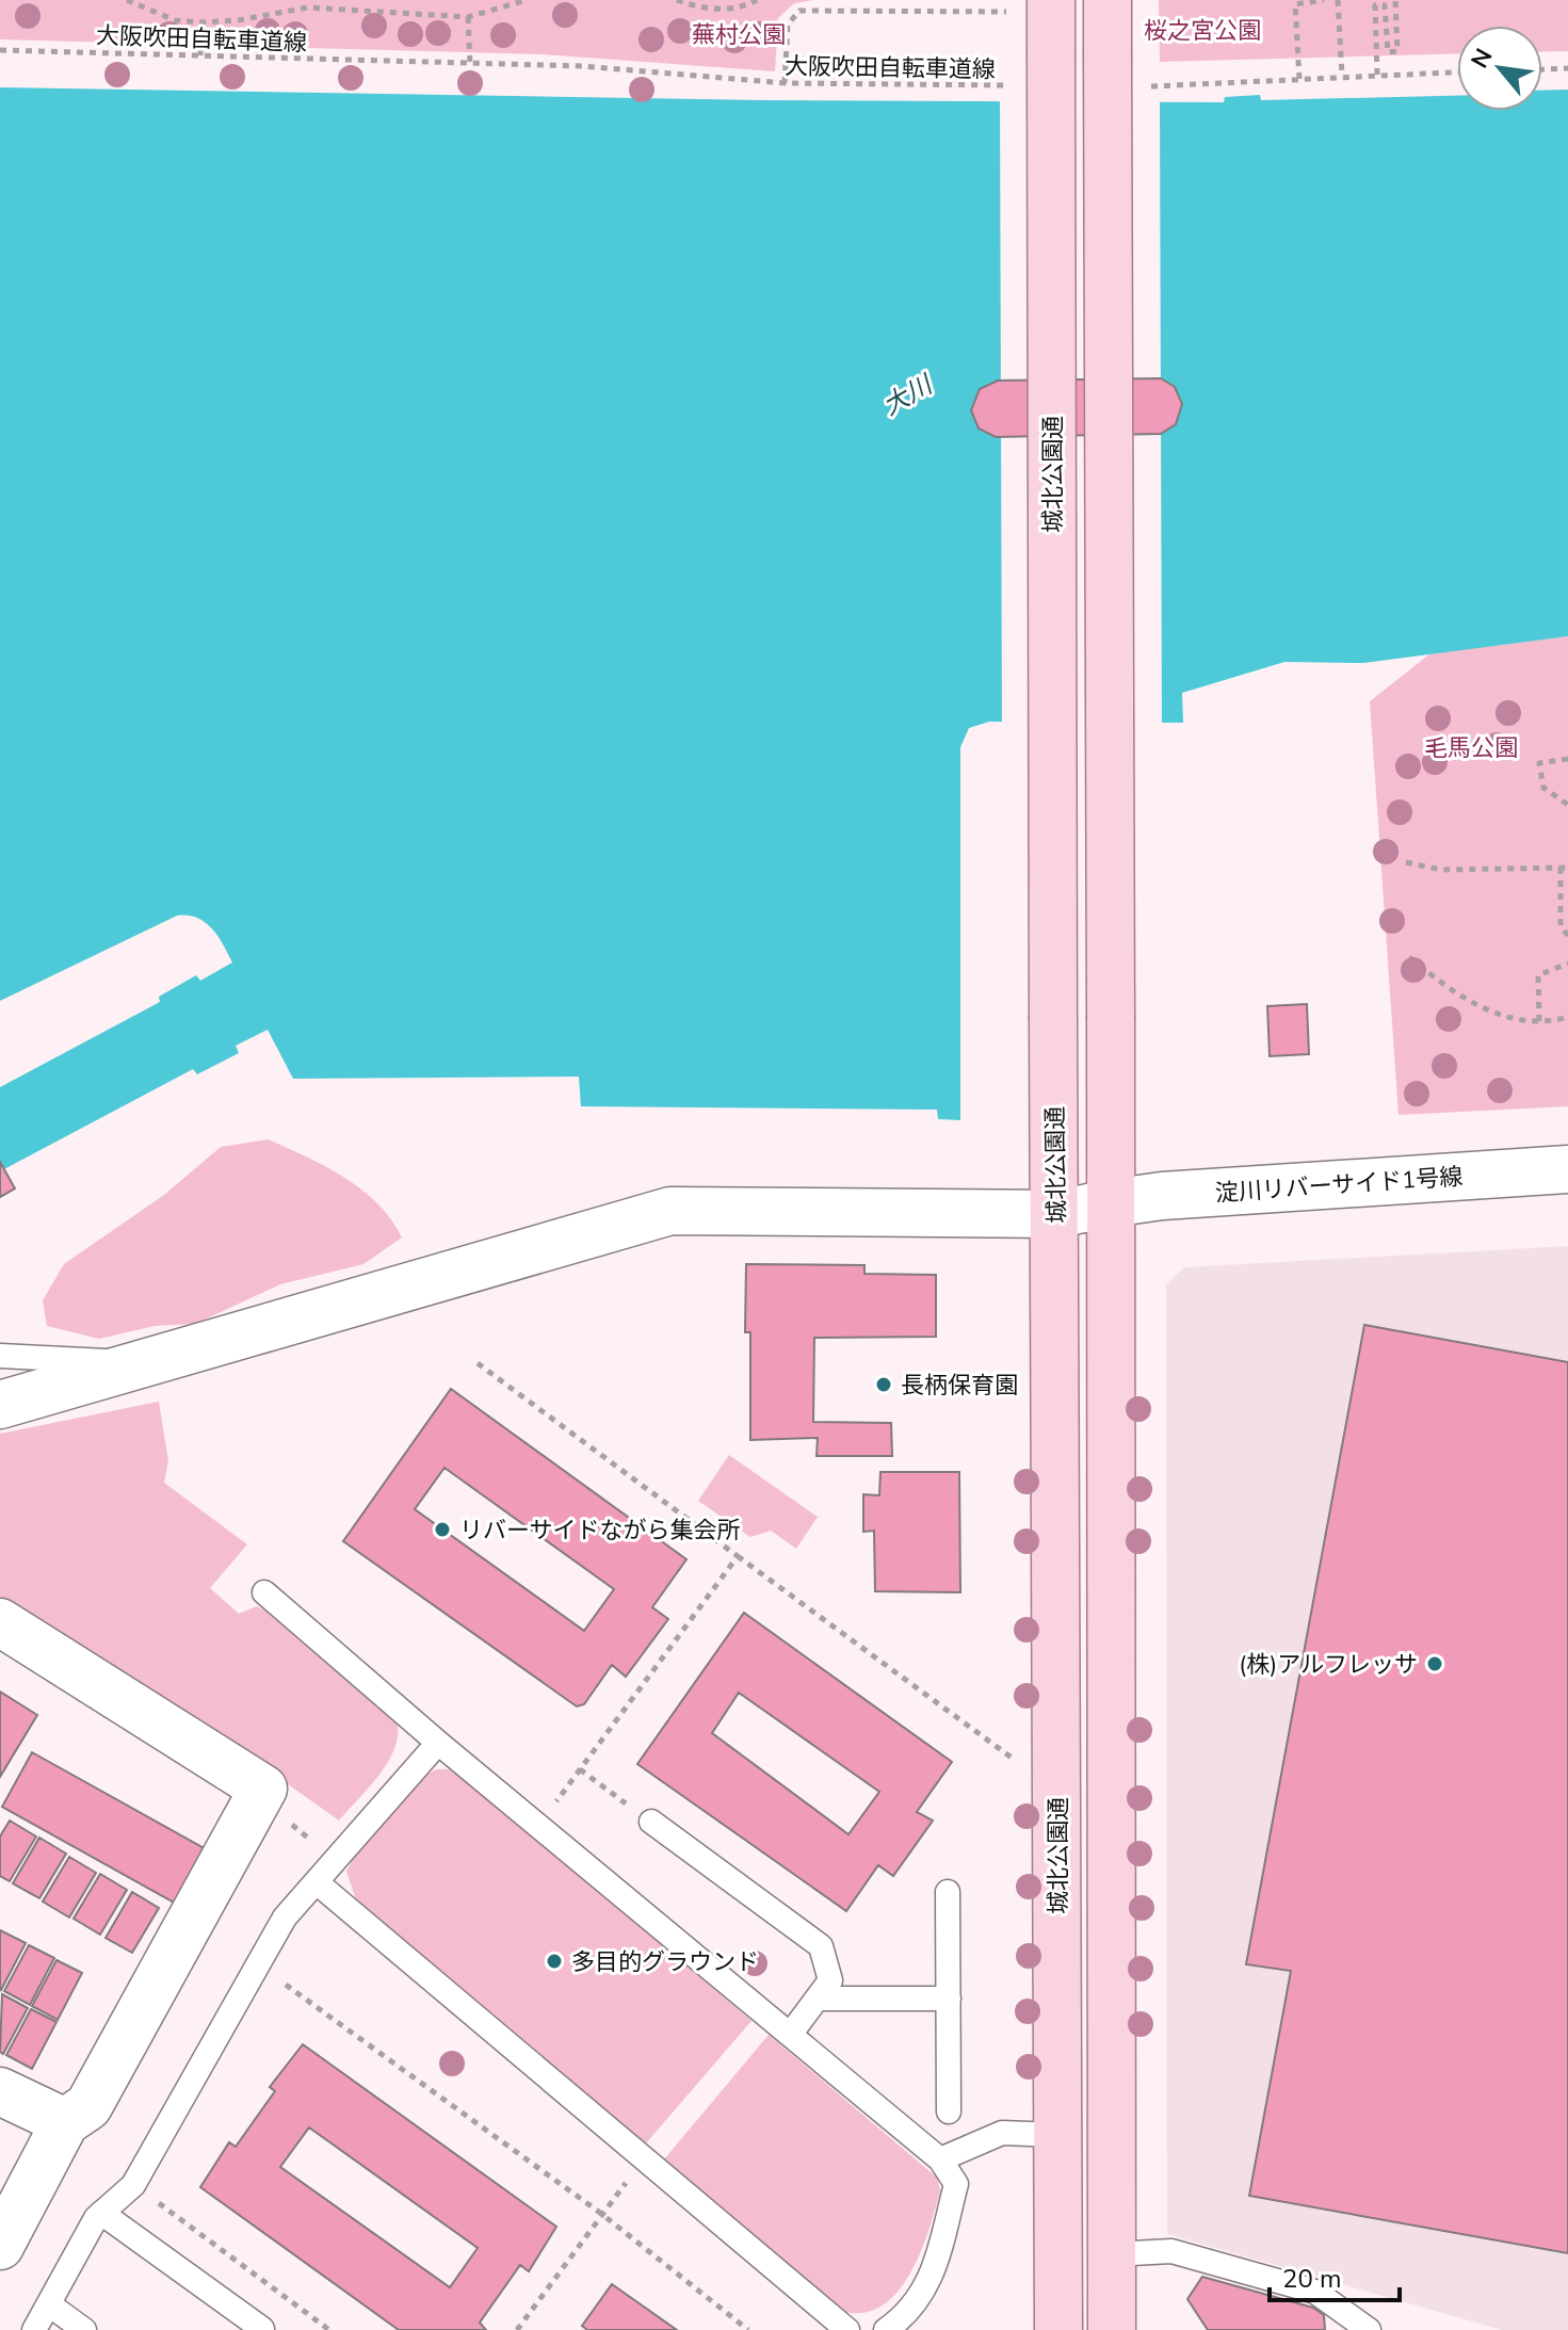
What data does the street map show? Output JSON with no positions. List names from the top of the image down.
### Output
{
  "streets": {
    "main road": ["城北公園通"],
    "street": ["淀川リバーサイド1号線"],
    "path": ["大阪吹田自転車道線"]
  },
  "crossings": [
    ["城北公園通", "淀川リバーサイド1号線"]
  ],
  "water": ["大川"],
  "parks": ["桜之宮公園", "蕪村公園", "毛馬公園"],
  "places": [
    "長柄保育園",
    "リバーサイドながら集会所",
    "(株)アルフレッサ",
    "多目的グラウンド"
  ],
  "scale_bar": "20 m",
  "north": "top left"
}
